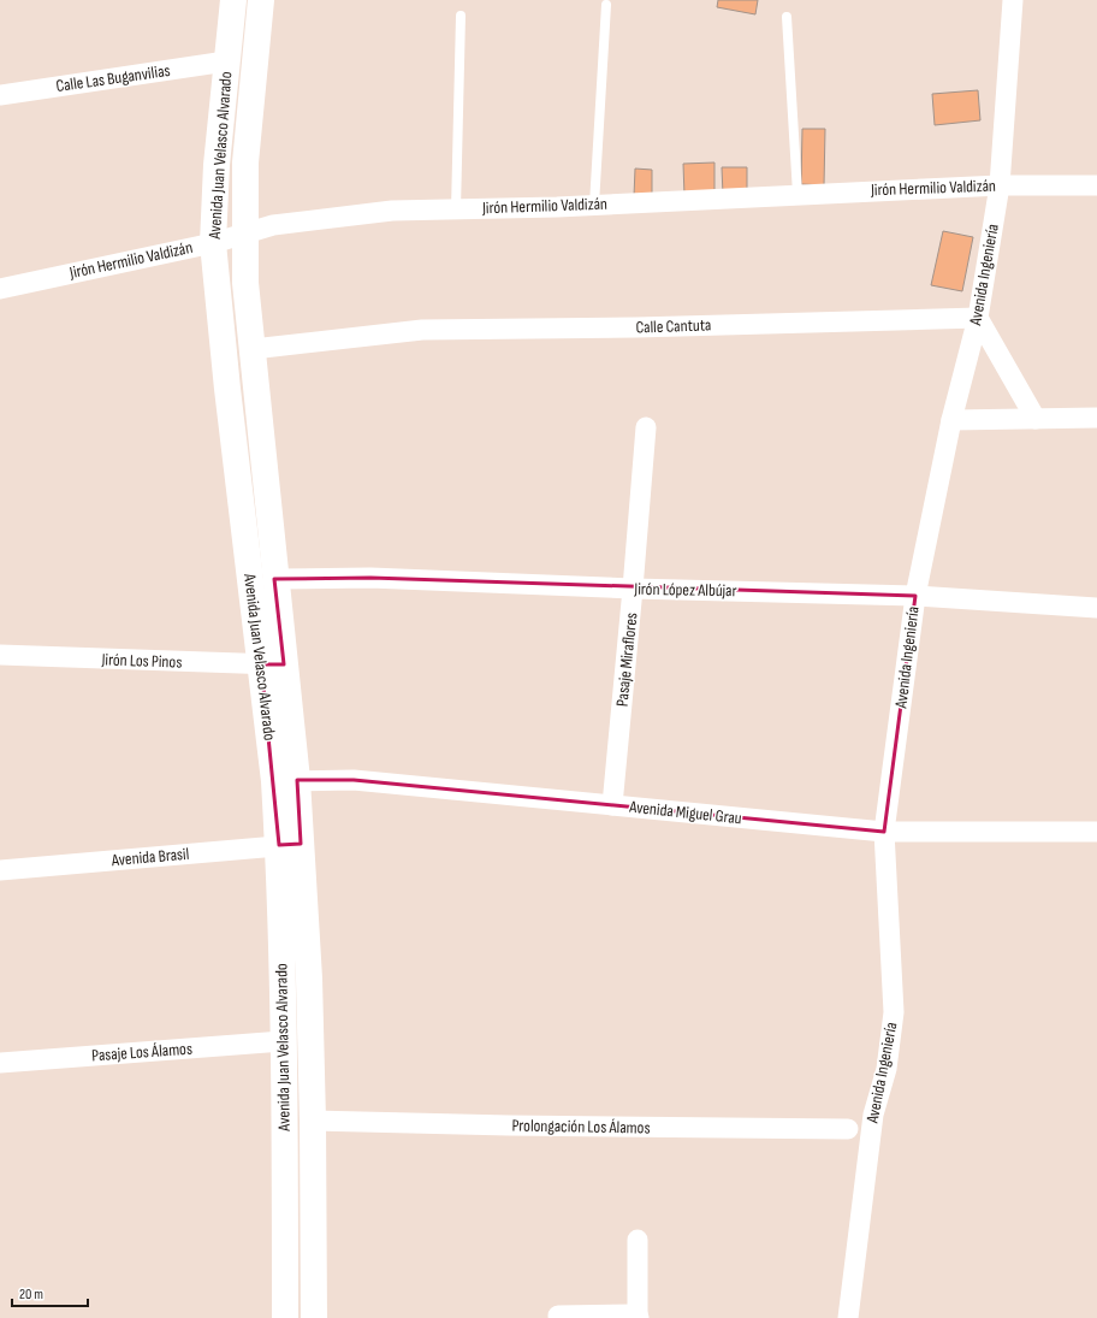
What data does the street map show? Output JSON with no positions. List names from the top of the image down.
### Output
{
  "streets": {
    "street": [
      "Calle Las Buganvilias",
      "Avenida Juan Velasco Alvarado",
      "Jirón Hermilio Valdizán",
      "Avenida Ingeniería",
      "Calle Cantuta",
      "Jirón López Albújar",
      "Pasaje Miraflores",
      "Jirón Los Pinos",
      "Avenida Miguel Grau",
      "Avenida Brasil",
      "Pasaje Los Álamos",
      "Prolongación Los Álamos"
    ]
  },
  "crossings": [
    ["Calle Las Buganvilias", "Avenida Juan Velasco Alvarado"],
    ["Avenida Juan Velasco Alvarado", "Jirón Hermilio Valdizán"],
    ["Avenida Juan Velasco Alvarado", "Calle Cantuta"],
    ["Avenida Juan Velasco Alvarado", "Jirón López Albújar"],
    ["Avenida Juan Velasco Alvarado", "Jirón Los Pinos"],
    ["Avenida Juan Velasco Alvarado", "Avenida Miguel Grau"],
    ["Avenida Juan Velasco Alvarado", "Avenida Brasil"],
    ["Avenida Juan Velasco Alvarado", "Pasaje Los Álamos"],
    ["Avenida Juan Velasco Alvarado", "Prolongación Los Álamos"],
    ["Jirón Hermilio Valdizán", "Avenida Ingeniería"],
    ["Avenida Ingeniería", "Calle Cantuta"],
    ["Avenida Ingeniería", "Jirón López Albújar"],
    ["Avenida Ingeniería", "Avenida Miguel Grau"],
    ["Jirón López Albújar", "Pasaje Miraflores"],
    ["Pasaje Miraflores", "Avenida Miguel Grau"]
  ],
  "scale_bar": "20 m"
}
